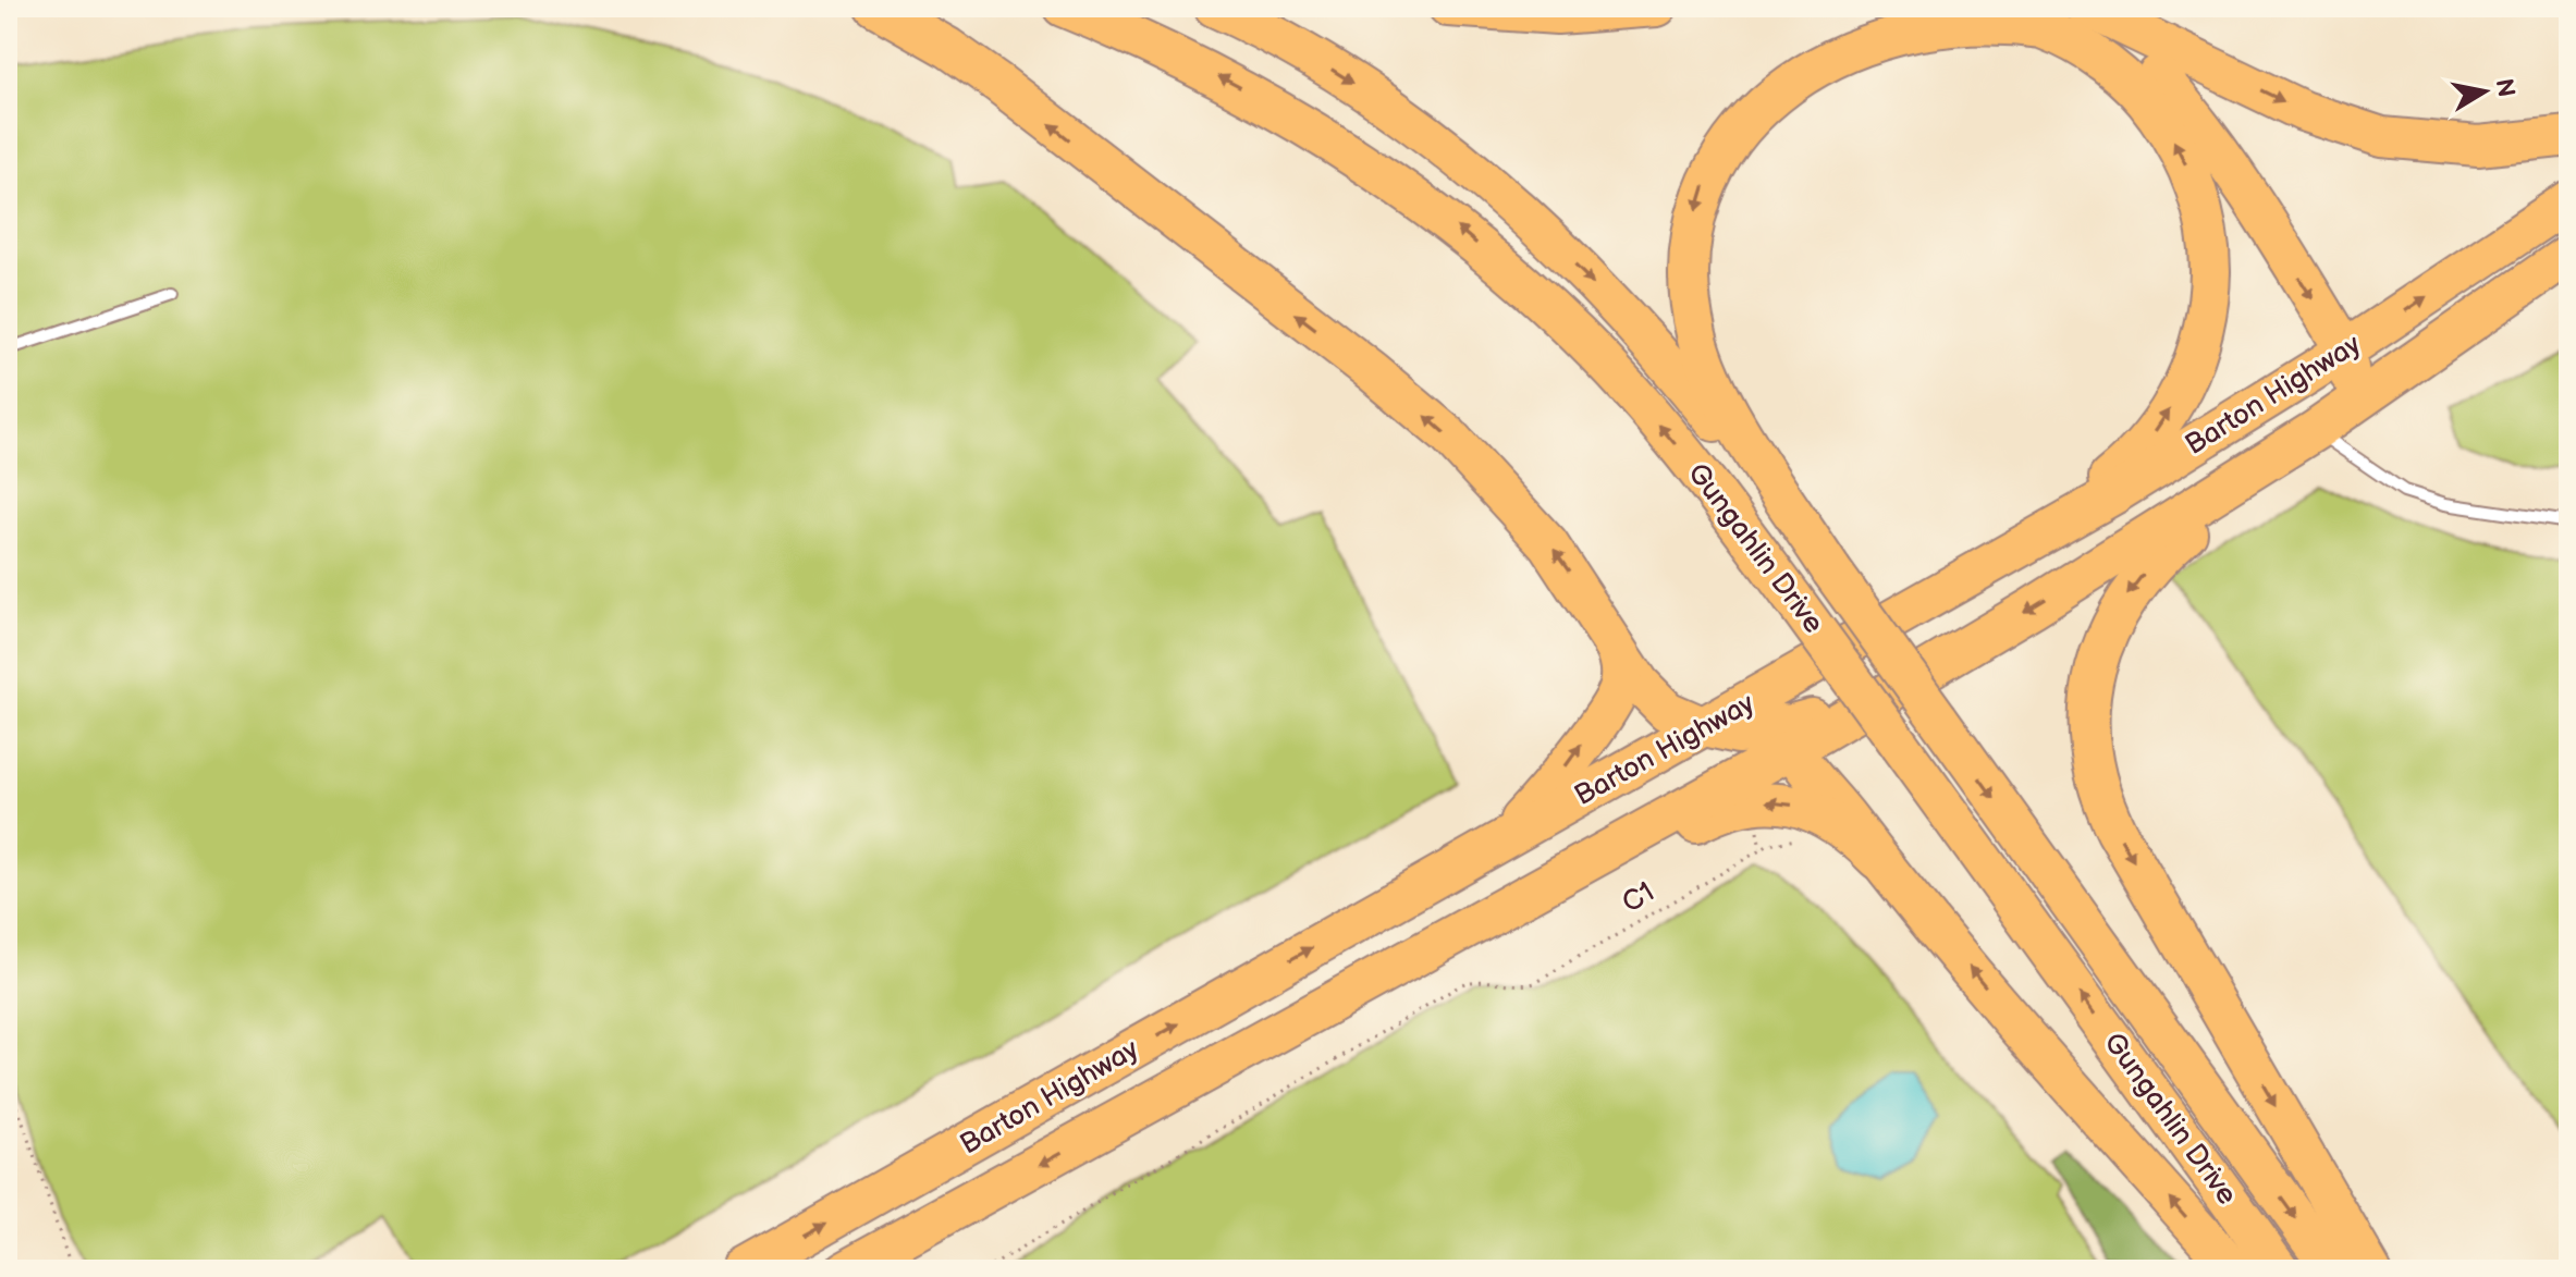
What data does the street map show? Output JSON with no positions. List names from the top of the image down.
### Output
{
  "streets": {
    "highway": ["Barton Highway", "Gungahlin Drive"],
    "path": ["C1"]
  },
  "north": "right"
}
